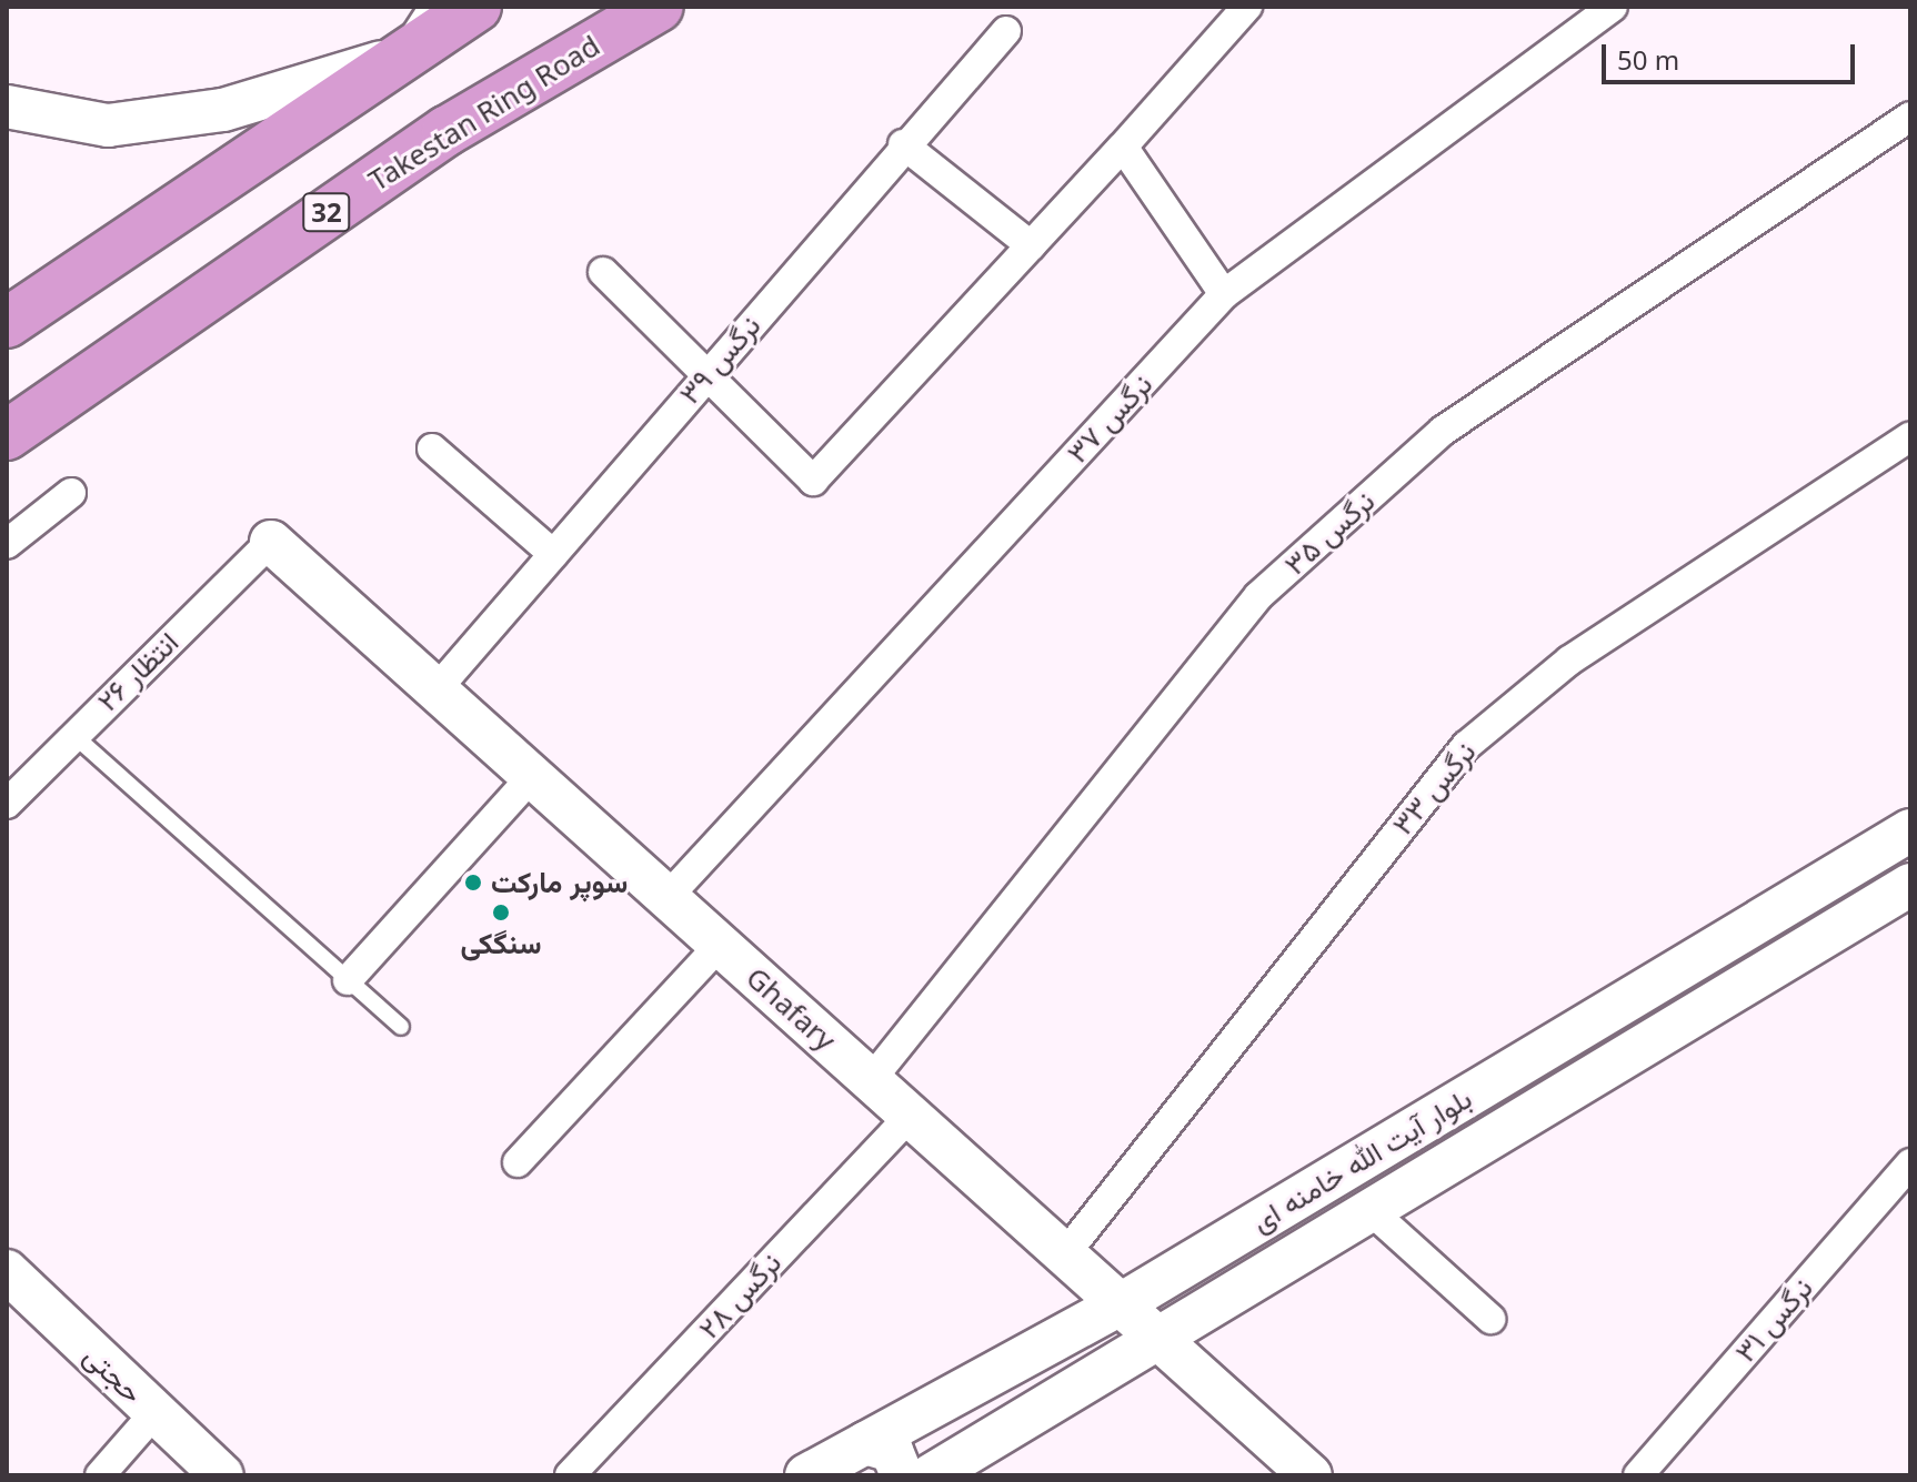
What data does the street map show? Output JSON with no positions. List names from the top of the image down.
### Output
{
  "streets": {
    "highway": ["Takestan Ring Road", "32"],
    "street": [
      "نرگس ۳۹",
      "نرگس ۳۷",
      "نرگس ۳۵",
      "انتظار ۲۶",
      "نرگس ۳۳",
      "Ghafary",
      "بلوار آیت الله خامنه ای",
      "نرگس ۲۸",
      "نرگس ۳۱",
      "حجتی"
    ]
  },
  "crossings": [
    ["نرگس ۳۹", "Ghafary"],
    ["نرگس ۳۷", "Ghafary"],
    ["نرگس ۳۵", "Ghafary"],
    ["انتظار ۲۶", "Ghafary"],
    ["نرگس ۳۳", "Ghafary"],
    ["Ghafary", "بلوار آیت الله خامنه ای"],
    ["Ghafary", "نرگس ۲۸"]
  ],
  "places": ["سوپر مارکت", "سنگکی"],
  "scale_bar": "50 m"
}
